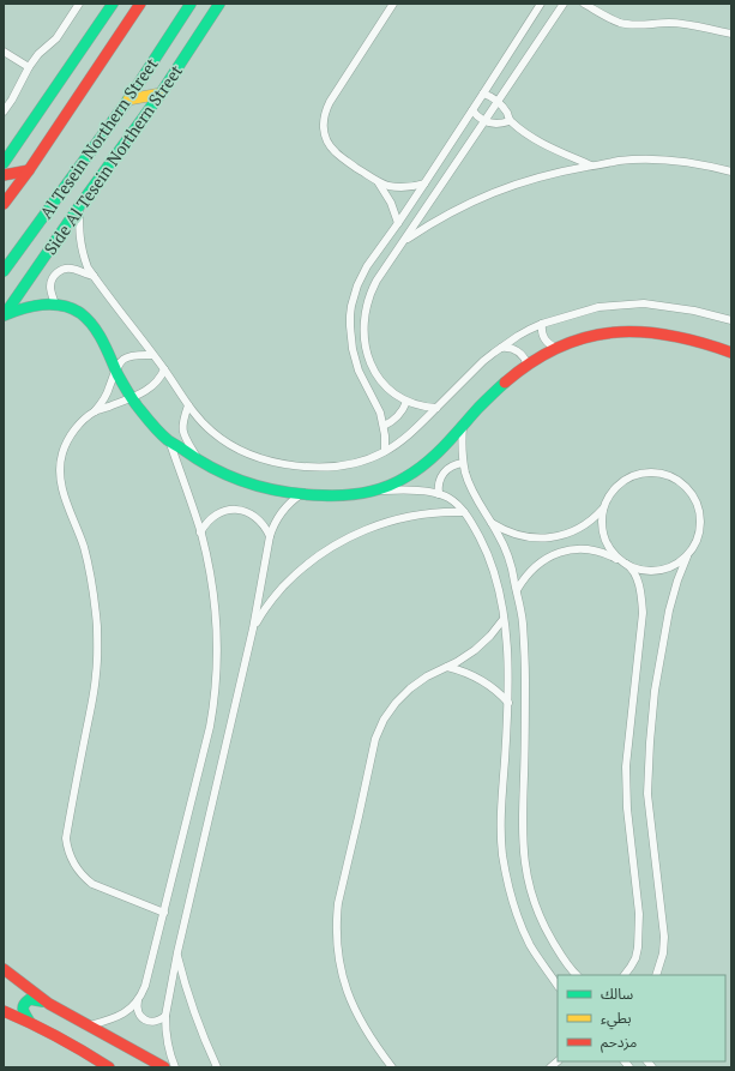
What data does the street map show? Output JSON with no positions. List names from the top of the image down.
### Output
{
  "streets": {
    "street": ["Al Tesein Northern Street", "Side Al Tesein Northern Street"]
  },
  "legend": ["سالك", "بطيء", "مزدحم"]
}
